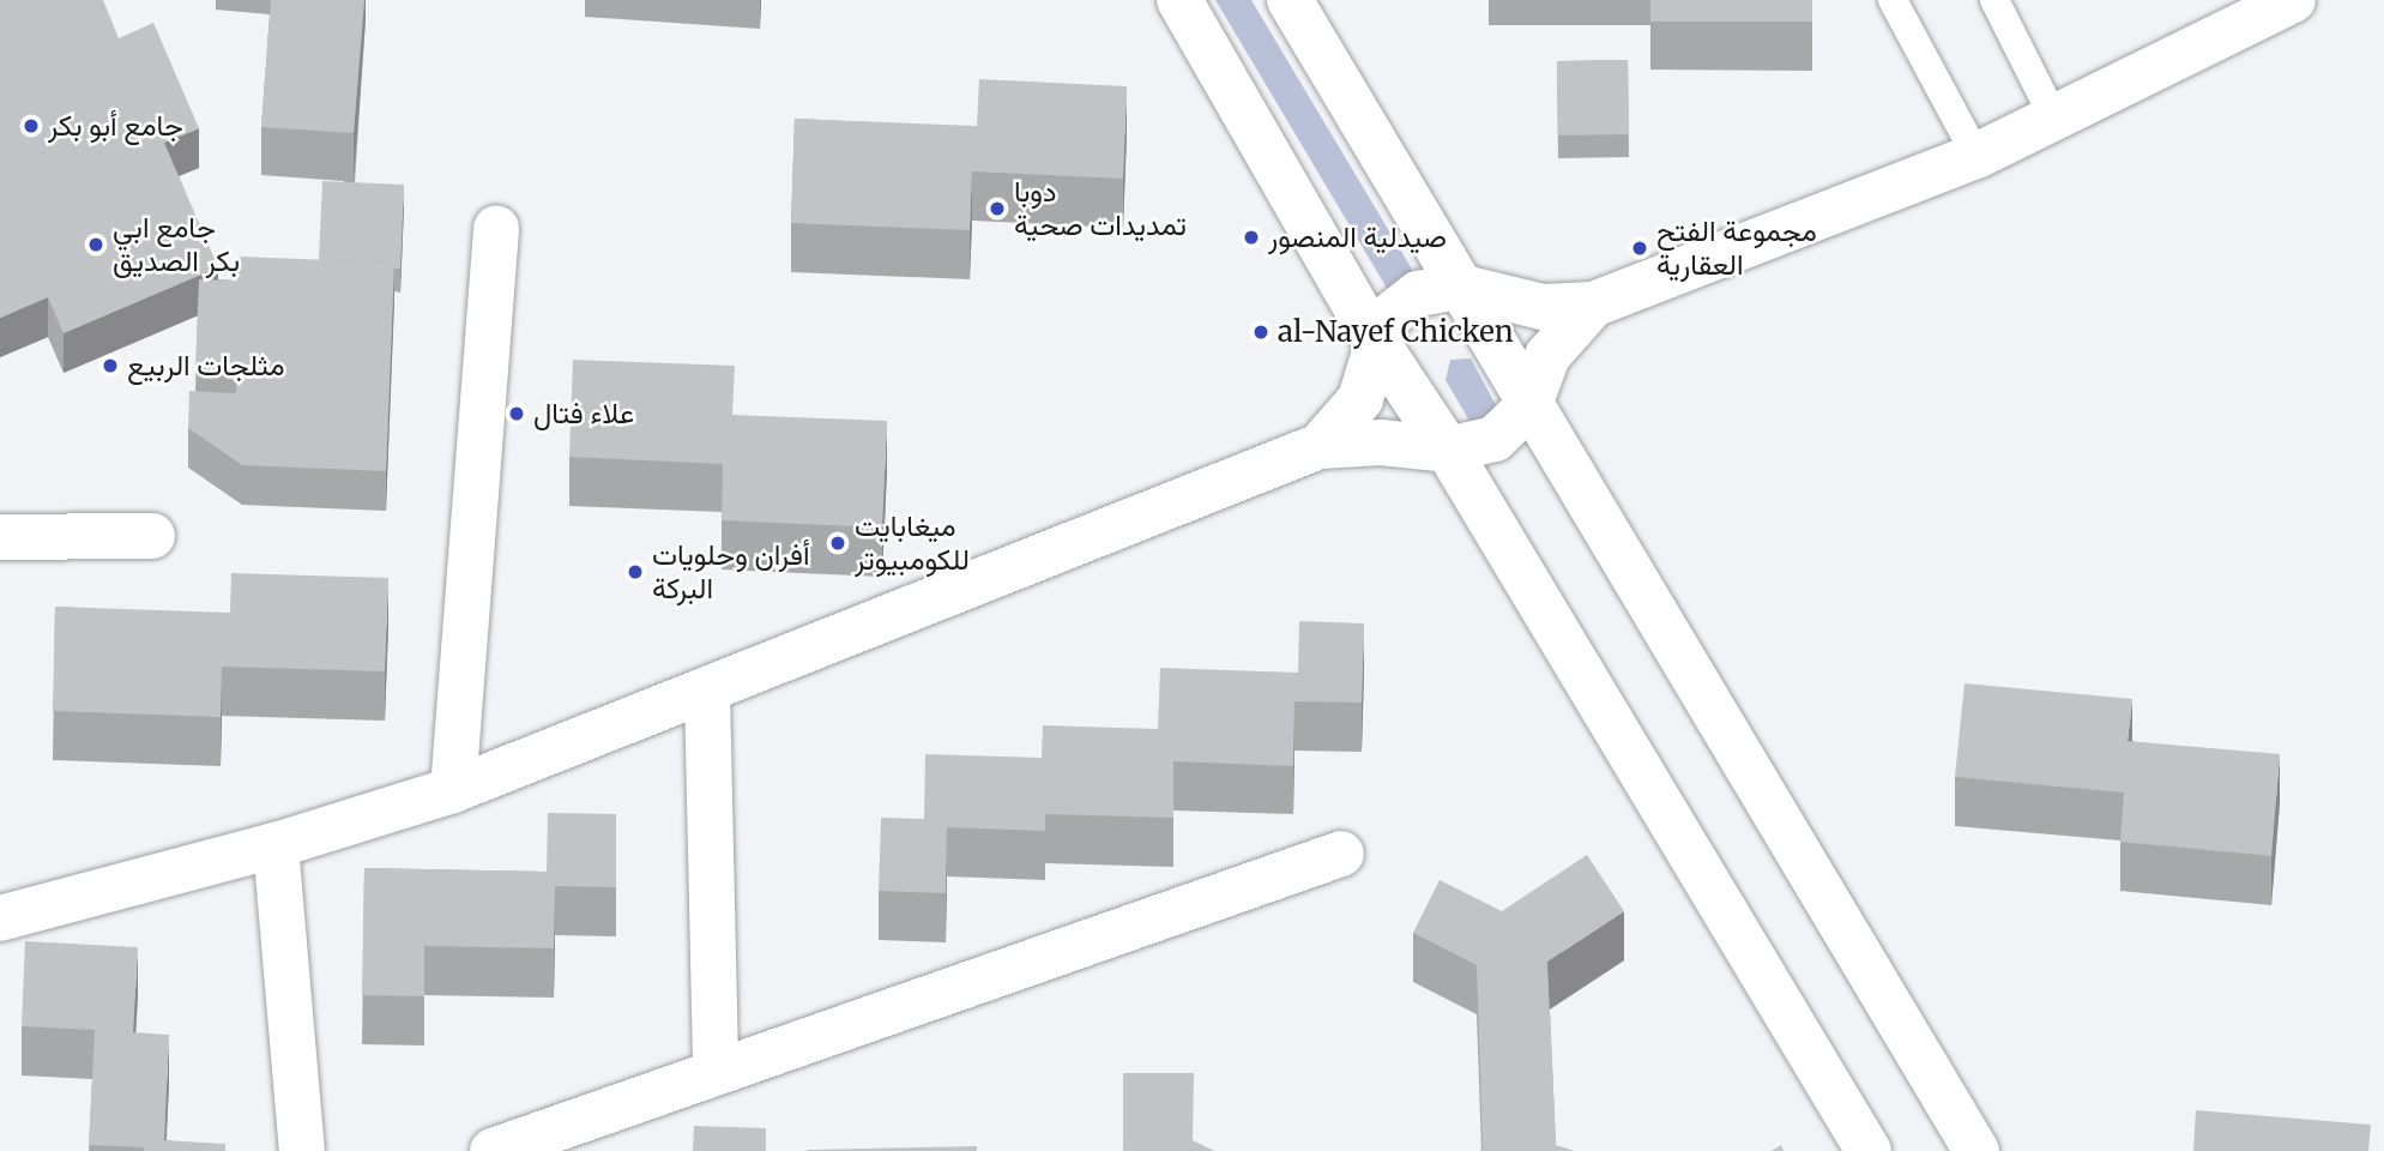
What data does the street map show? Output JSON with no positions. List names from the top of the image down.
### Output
{
  "places": [
    "جامع أبو بكر",
    "دوبا تمديدات صحية",
    "صيدلية المنصور",
    "جامع ابي بكر الصديق",
    "مجموعة الفتح العقارية",
    "al-Nayef Chicken",
    "مثلجات الربيع",
    "علاء فتال",
    "ميغابايت للكومبيوتر",
    "أفران وحلويات البركة"
  ]
}
